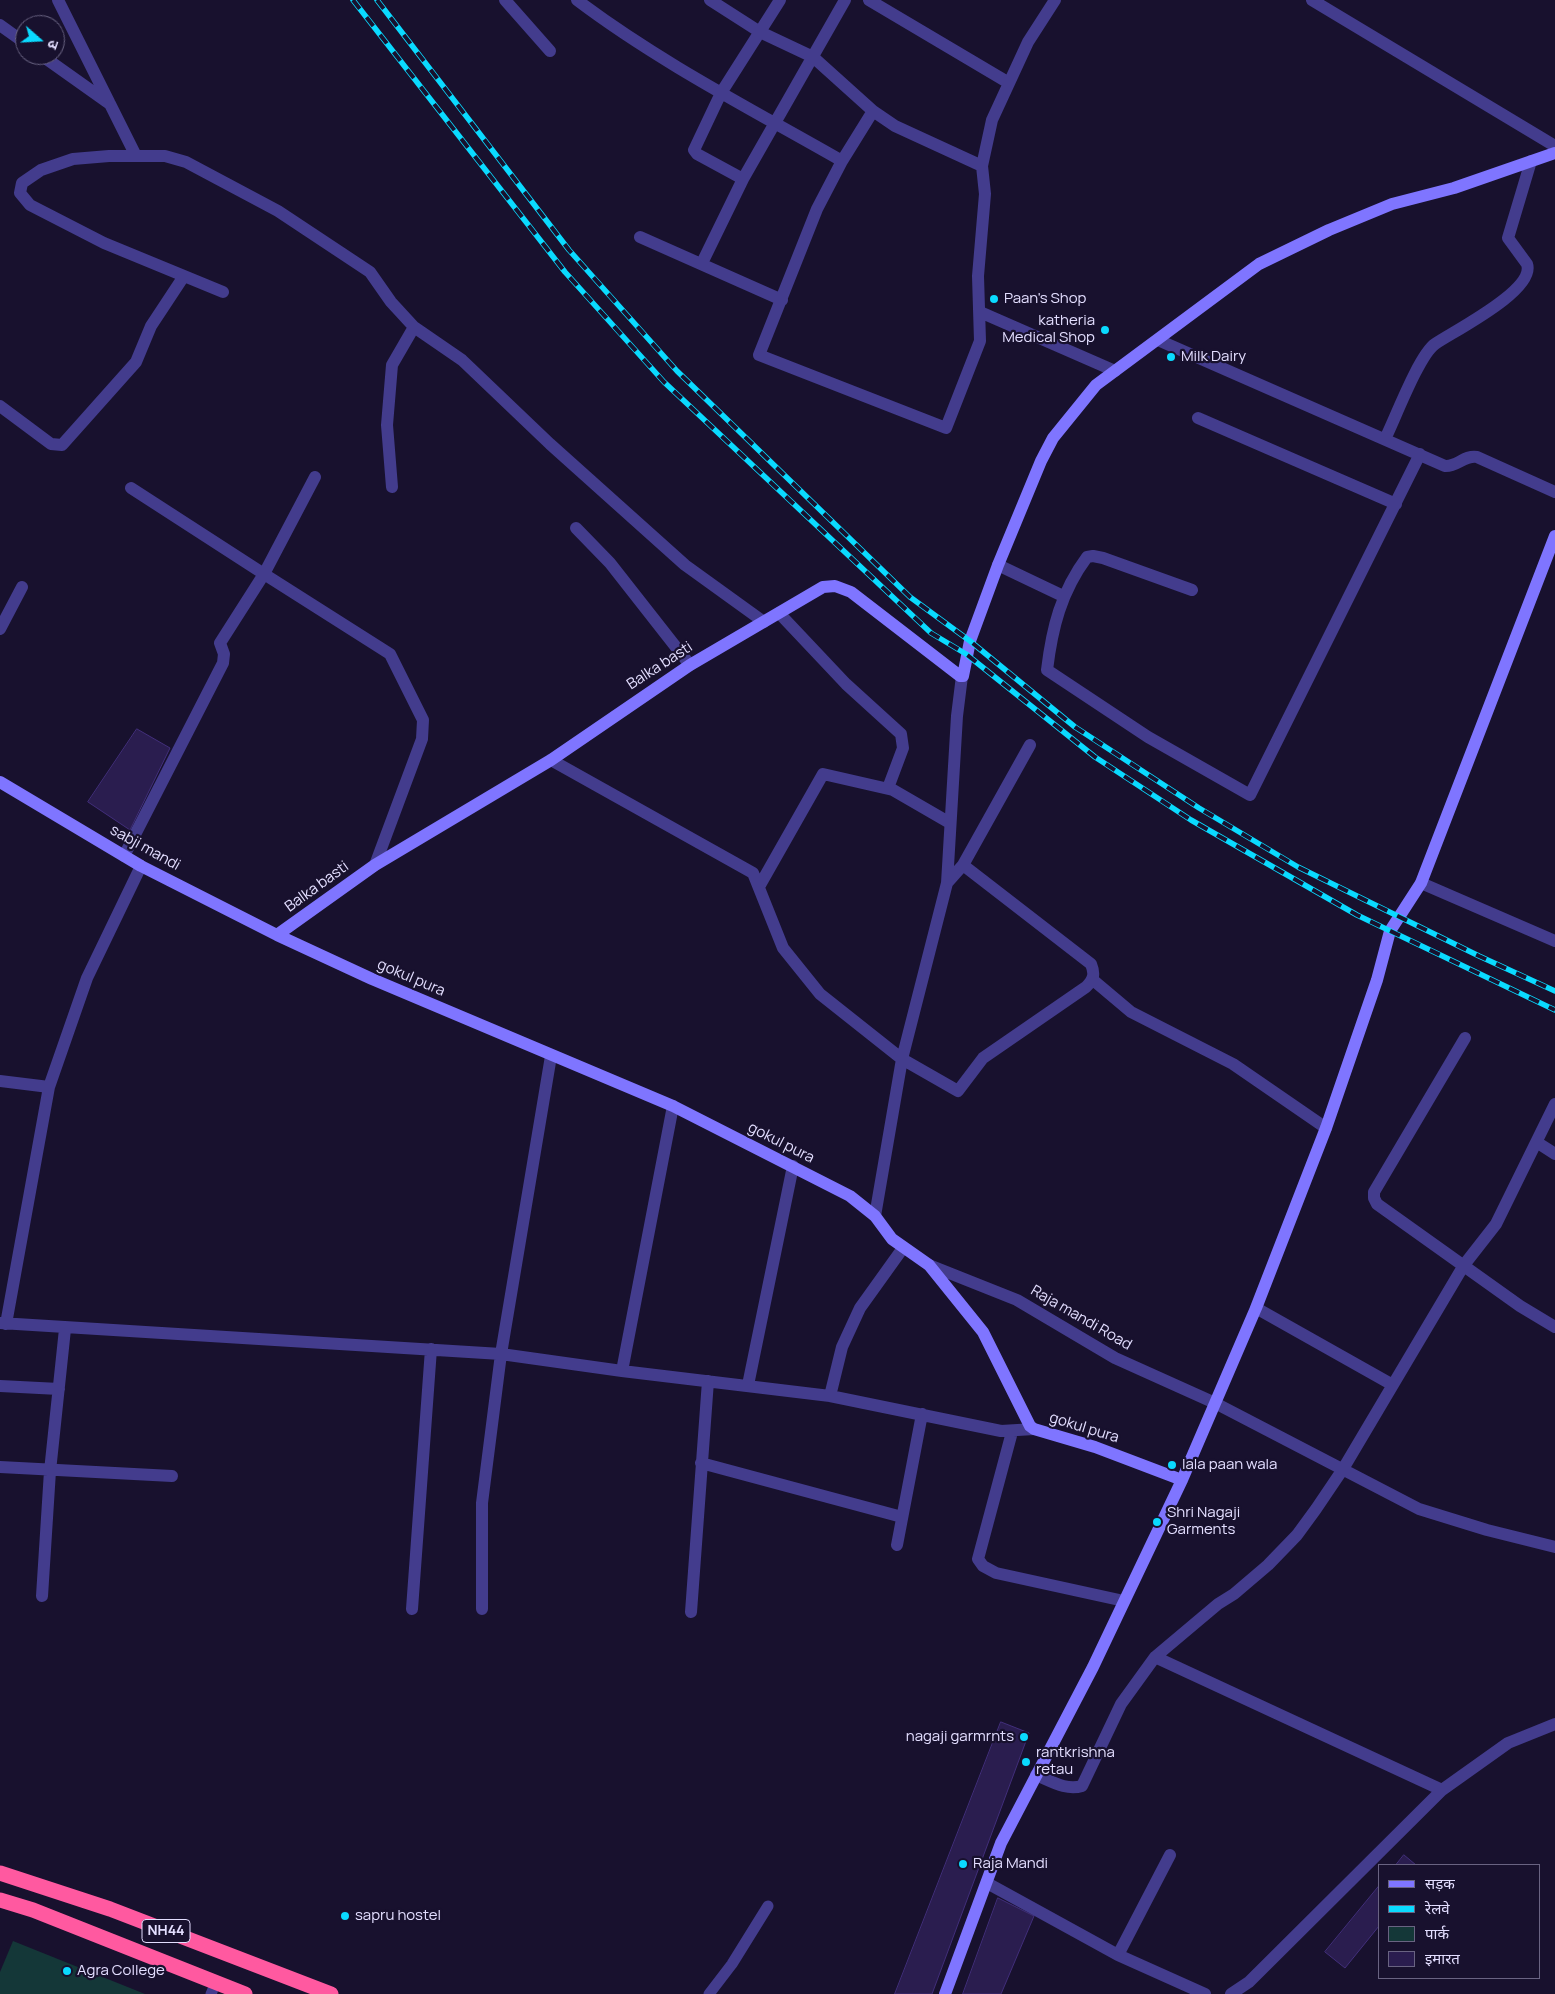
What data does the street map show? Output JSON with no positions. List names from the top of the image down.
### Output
{
  "streets": {
    "highway": ["NH44"],
    "street": [
      "Balka basti",
      "sabji mandi",
      "gokul pura",
      "Raja mandi Road"
    ]
  },
  "crossings": [
    ["Balka basti", "sabji mandi"],
    ["Balka basti", "gokul pura"],
    ["sabji mandi", "gokul pura"],
    ["gokul pura", "Raja mandi Road"]
  ],
  "places": [
    "Paan's Shop",
    "katheria Medical Shop",
    "Milk Dairy",
    "lala paan wala",
    "Shri Nagaji Garments",
    "nagaji garmrnts",
    "rantkrishna retau",
    "Raja Mandi",
    "sapru hostel",
    "Agra College"
  ],
  "legend": [
    "सड़क",
    "रेलवे",
    "पार्क",
    "इमारत"
  ],
  "north": "right"
}
